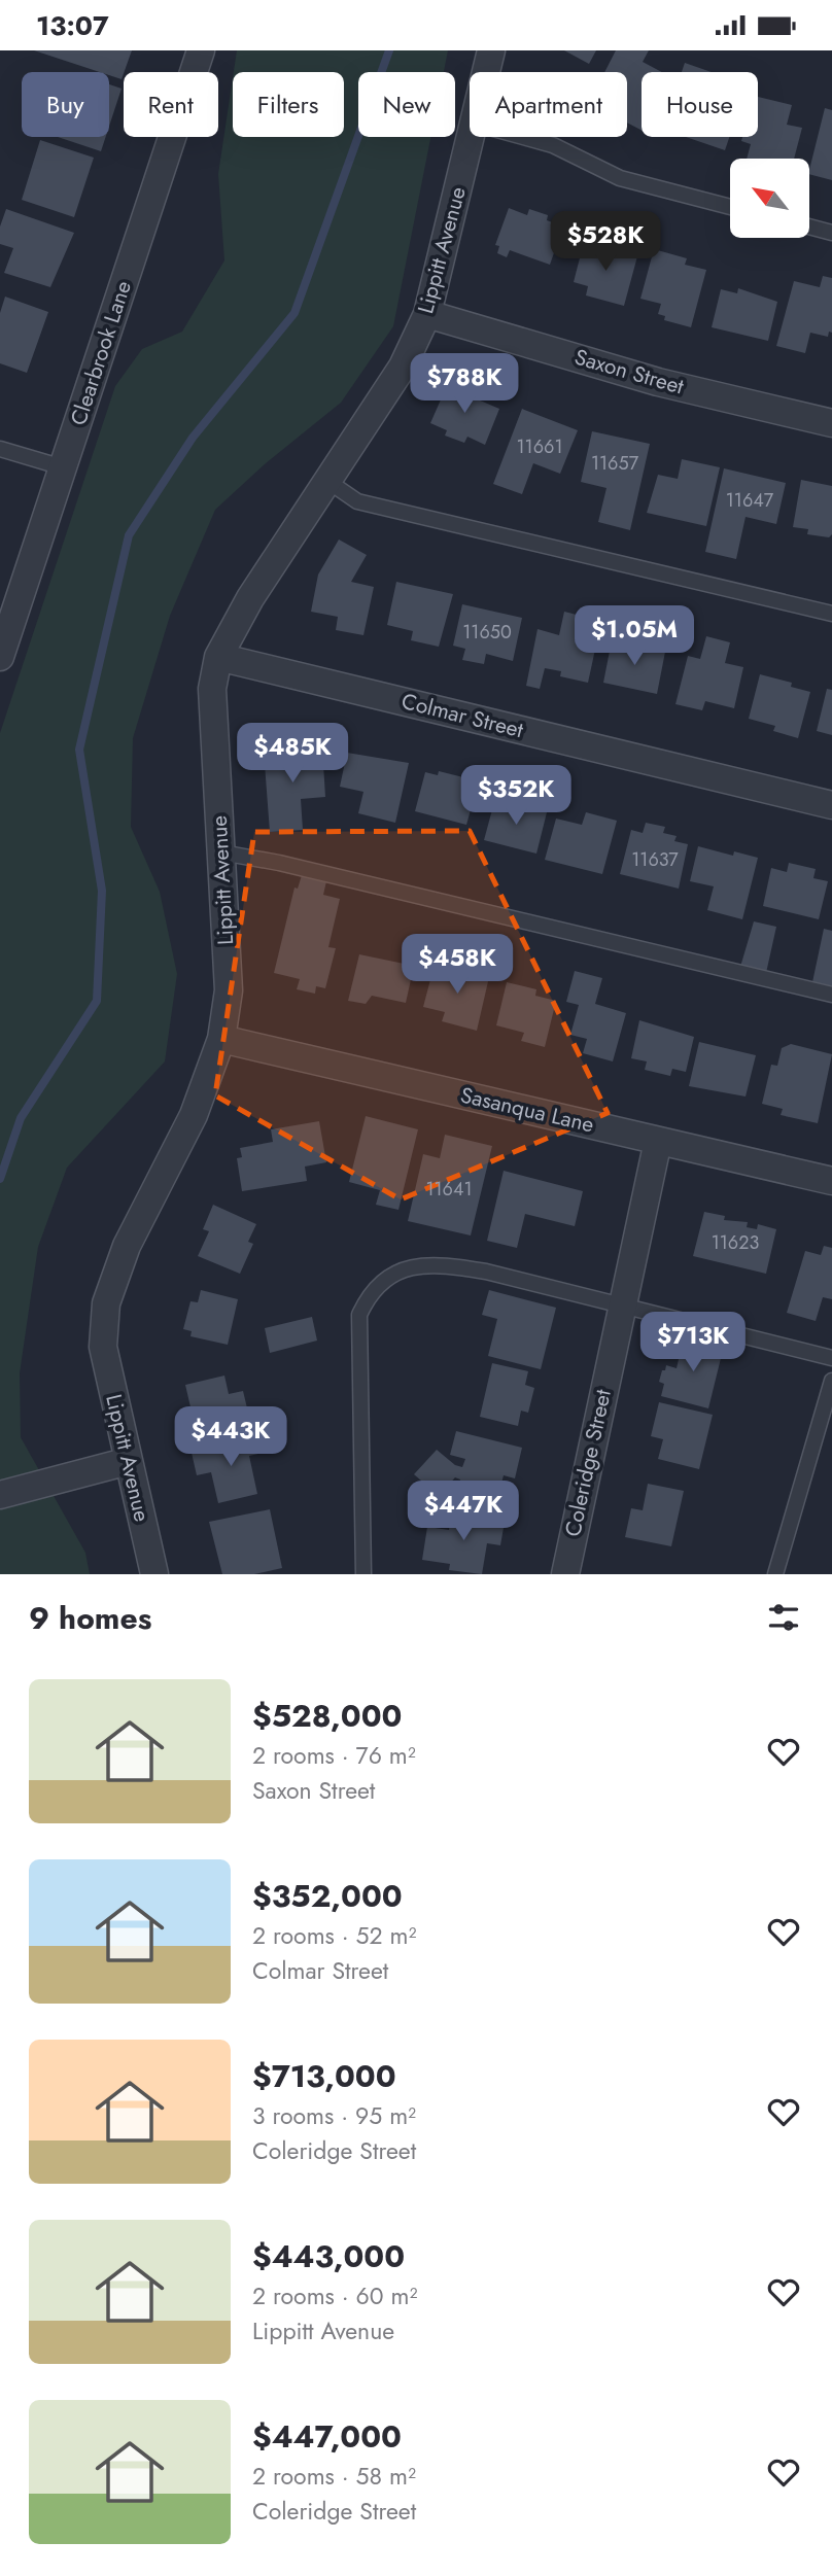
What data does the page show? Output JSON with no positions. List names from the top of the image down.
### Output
{
  "streets": {
    "street": [
      "Lippitt Avenue",
      "Clearbrook Lane",
      "Saxon Street",
      "Colmar Street",
      "Sasanqua Lane",
      "Coleridge Street"
    ]
  },
  "crossings": [
    ["Lippitt Avenue", "Saxon Street"],
    ["Lippitt Avenue", "Colmar Street"],
    ["Lippitt Avenue", "Sasanqua Lane"],
    ["Sasanqua Lane", "Coleridge Street"]
  ],
  "house_numbers": [
    "11661",
    "11657",
    "11647",
    "11650",
    "11637",
    "11641",
    "11623"
  ],
  "north": "top left",
  "page": {
    "status": "13:07",
    "chip": [
      "Buy",
      "Rent",
      "Filters",
      "New",
      "Apartment",
      "House"
    ],
    "price": [
      "$528K",
      "$788K",
      "$1.05M",
      "$485K",
      "$352K",
      "$458K",
      "$713K",
      "$443K",
      "$447K"
    ],
    "heading": "9 homes",
    "list": [
      {
        "name": "$528,000",
        "note": "2 rooms · 76 m² · Saxon Street"
      },
      {
        "name": "$352,000",
        "note": "2 rooms · 52 m² · Colmar Street"
      },
      {
        "name": "$713,000",
        "note": "3 rooms · 95 m² · Coleridge Street"
      },
      {
        "name": "$443,000",
        "note": "2 rooms · 60 m² · Lippitt Avenue"
      },
      {
        "name": "$447,000",
        "note": "2 rooms · 58 m² · Coleridge Street"
      }
    ]
  }
}
